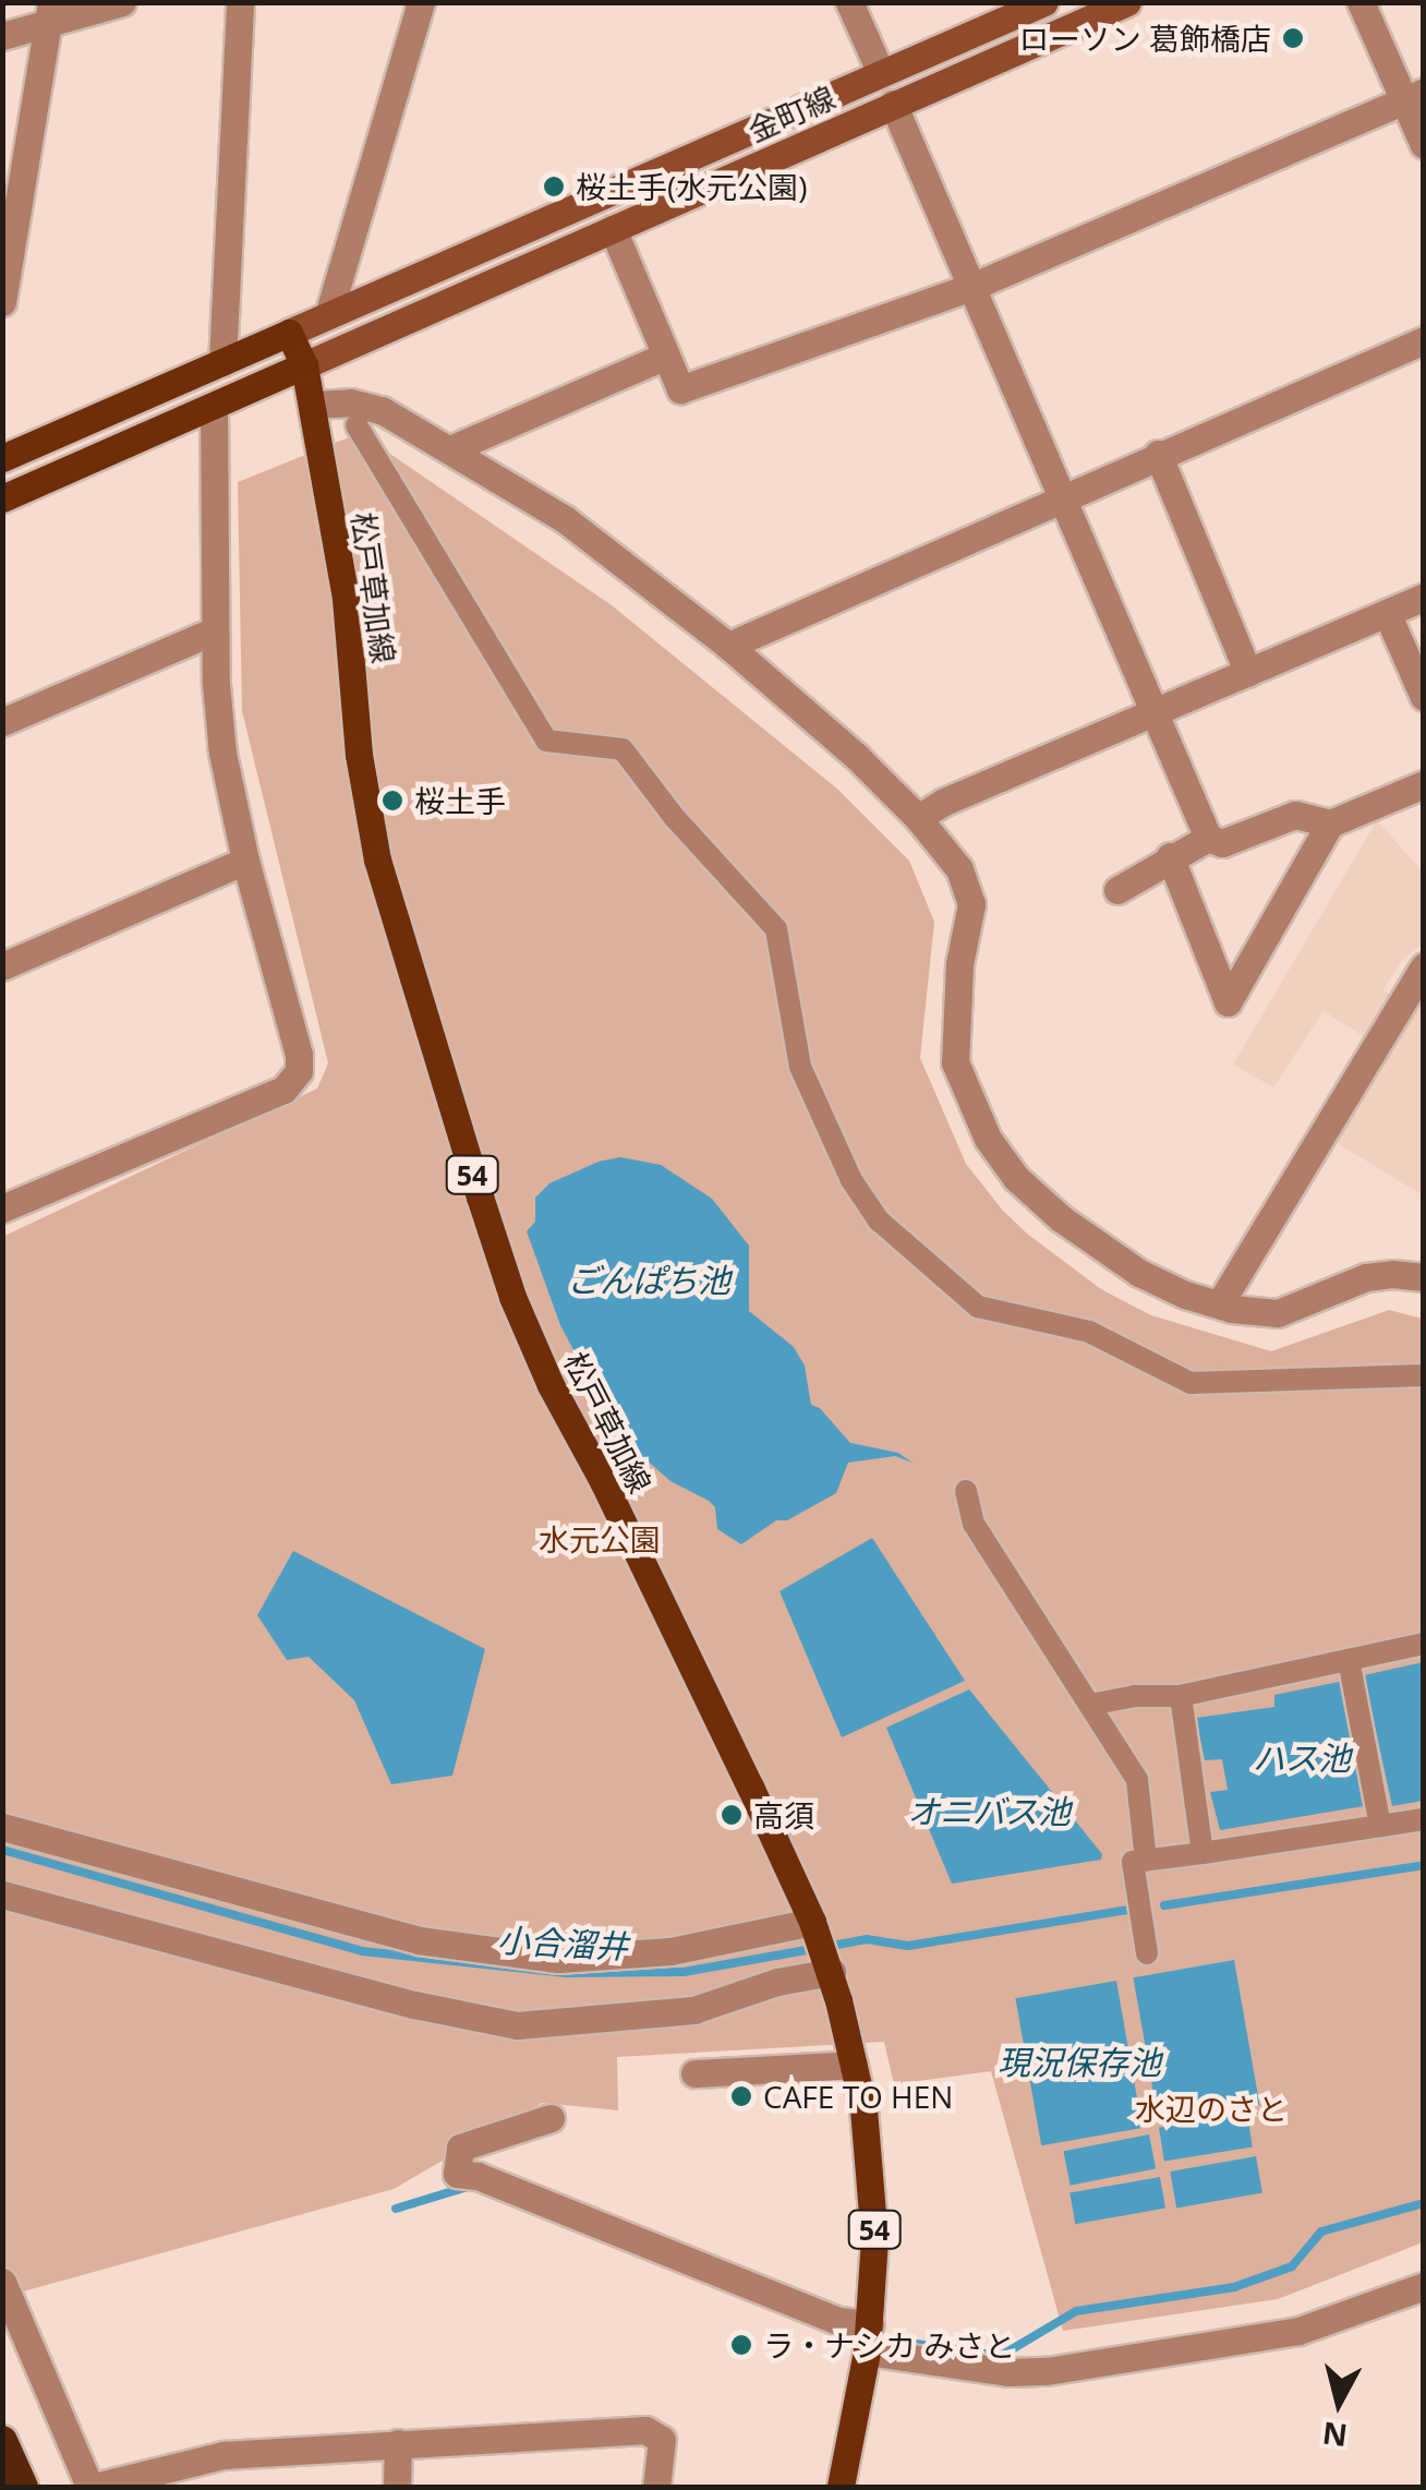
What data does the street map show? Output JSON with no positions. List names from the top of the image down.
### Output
{
  "streets": {
    "main road": ["金町線", "松戸草加線", "54"]
  },
  "crossings": [
    ["金町線", "松戸草加線"]
  ],
  "water": [
    "ごんぱち池",
    "ハス池",
    "オニバス池",
    "小合溜井",
    "現況保存池"
  ],
  "parks": ["水元公園", "水辺のさと"],
  "places": [
    "ローソン 葛飾橋店",
    "桜土手(水元公園)",
    "桜土手",
    "高須",
    "CAFE TO HEN",
    "ラ・ナシカ みさと"
  ],
  "north": "bottom"
}
